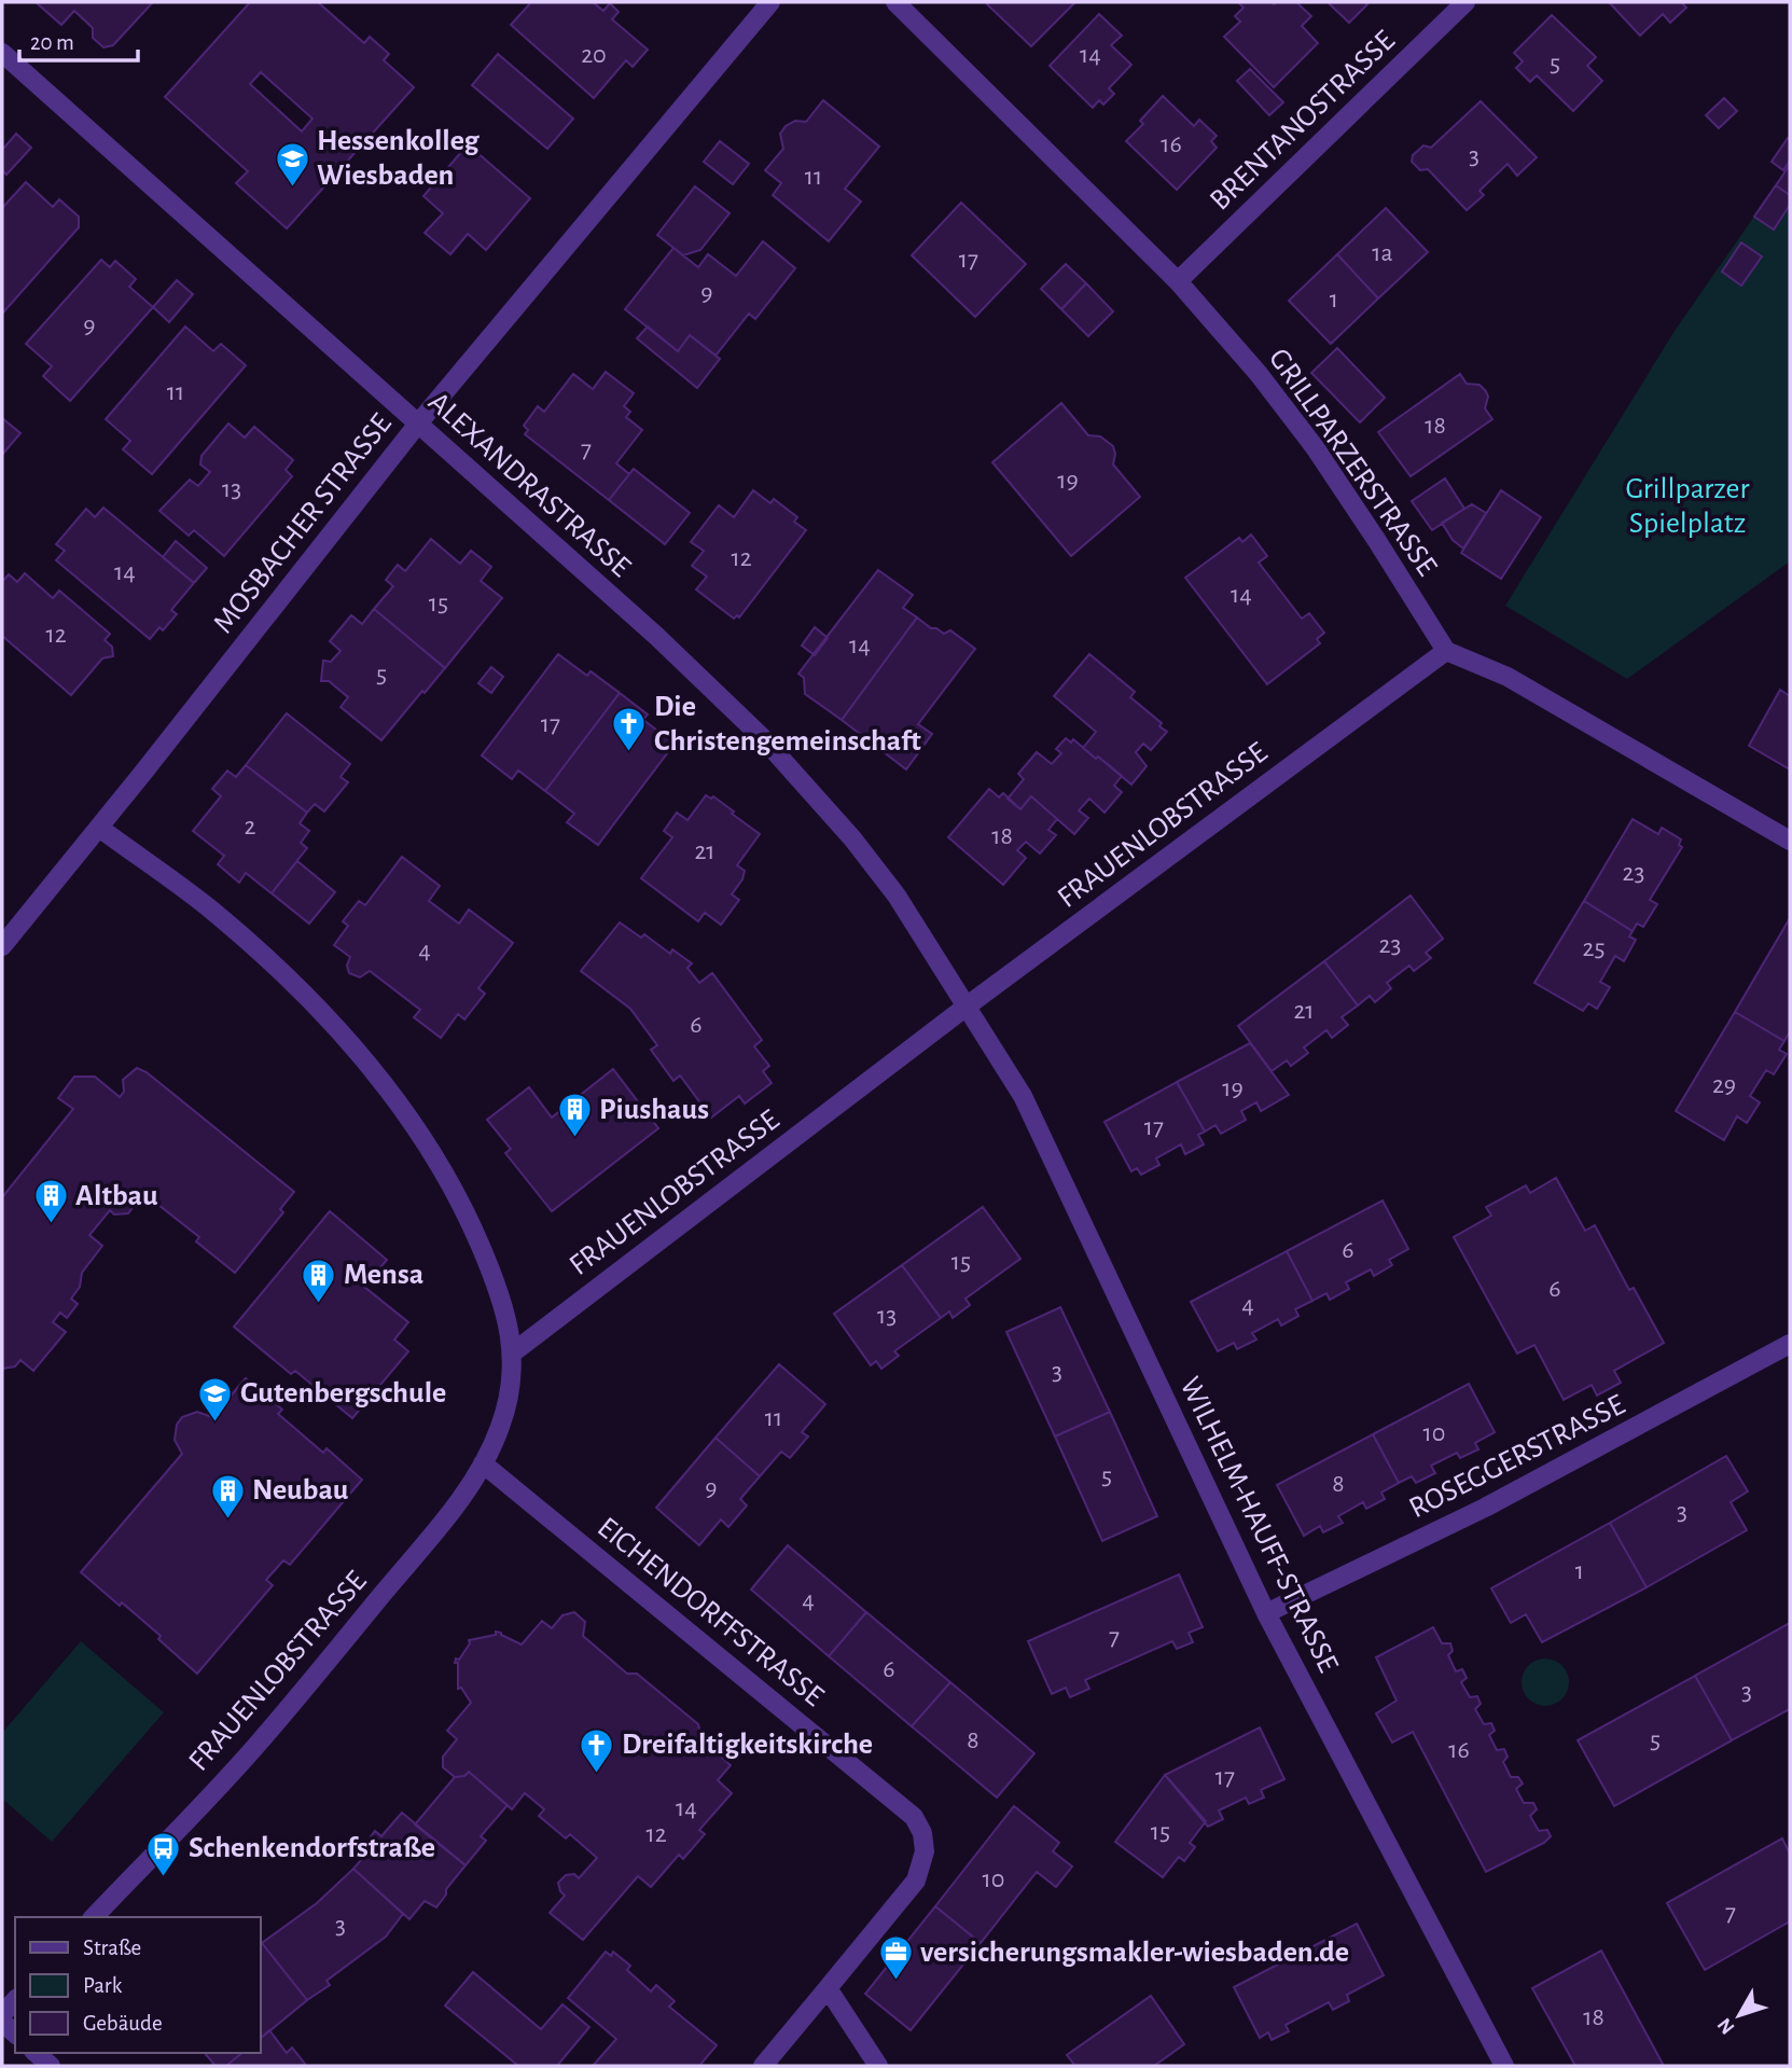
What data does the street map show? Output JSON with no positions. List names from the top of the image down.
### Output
{
  "streets": {
    "street": [
      "BRENTANOSTRASSE",
      "GRILLPARZERSTRASSE",
      "ALEXANDRASTRASSE",
      "MOSBACHER STRASSE",
      "FRAUENLOBSTRASSE",
      "ROSEGGERSTRASSE",
      "WILHELM-HAUFF-STRASSE",
      "EICHENDORFFSTRASSE"
    ]
  },
  "crossings": [
    ["BRENTANOSTRASSE", "GRILLPARZERSTRASSE"],
    ["GRILLPARZERSTRASSE", "FRAUENLOBSTRASSE"],
    ["ALEXANDRASTRASSE", "MOSBACHER STRASSE"],
    ["ALEXANDRASTRASSE", "FRAUENLOBSTRASSE"],
    ["ALEXANDRASTRASSE", "WILHELM-HAUFF-STRASSE"],
    ["FRAUENLOBSTRASSE", "WILHELM-HAUFF-STRASSE"],
    ["FRAUENLOBSTRASSE", "EICHENDORFFSTRASSE"],
    ["ROSEGGERSTRASSE", "WILHELM-HAUFF-STRASSE"]
  ],
  "parks": ["Grillparzer Spielplatz"],
  "places": {
    "school or university": ["Hessenkolleg Wiesbaden", "Gutenbergschule"],
    "church": ["Die Christengemeinschaft", "Dreifaltigkeitskirche"],
    "building": [
      "Piushaus",
      "Altbau",
      "Mensa",
      "Neubau"
    ],
    "bus stop": ["Schenkendorfstraße"],
    "office": ["versicherungsmakler-wiesbaden.de"]
  },
  "house_numbers": [
    "20",
    "14",
    "5",
    "16",
    "3",
    "11",
    "1a",
    "17",
    "9",
    "1",
    "9",
    "11",
    "18",
    "7",
    "19",
    "13",
    "12",
    "14",
    "14",
    "15",
    "12",
    "14",
    "5",
    "17",
    "2",
    "18",
    "21",
    "23",
    "23",
    "25",
    "4",
    "21",
    "6",
    "29",
    "19",
    "17",
    "6",
    "15",
    "6",
    "4",
    "13",
    "3",
    "11",
    "10",
    "5",
    "8",
    "9",
    "3",
    "1",
    "4",
    "7",
    "6",
    "3",
    "8",
    "5",
    "16",
    "17",
    "14",
    "15",
    "12",
    "10",
    "7",
    "3",
    "18"
  ],
  "legend": ["Straße", "Park", "Gebäude"],
  "scale_bar": "20 m",
  "north": "bottom left"
}
